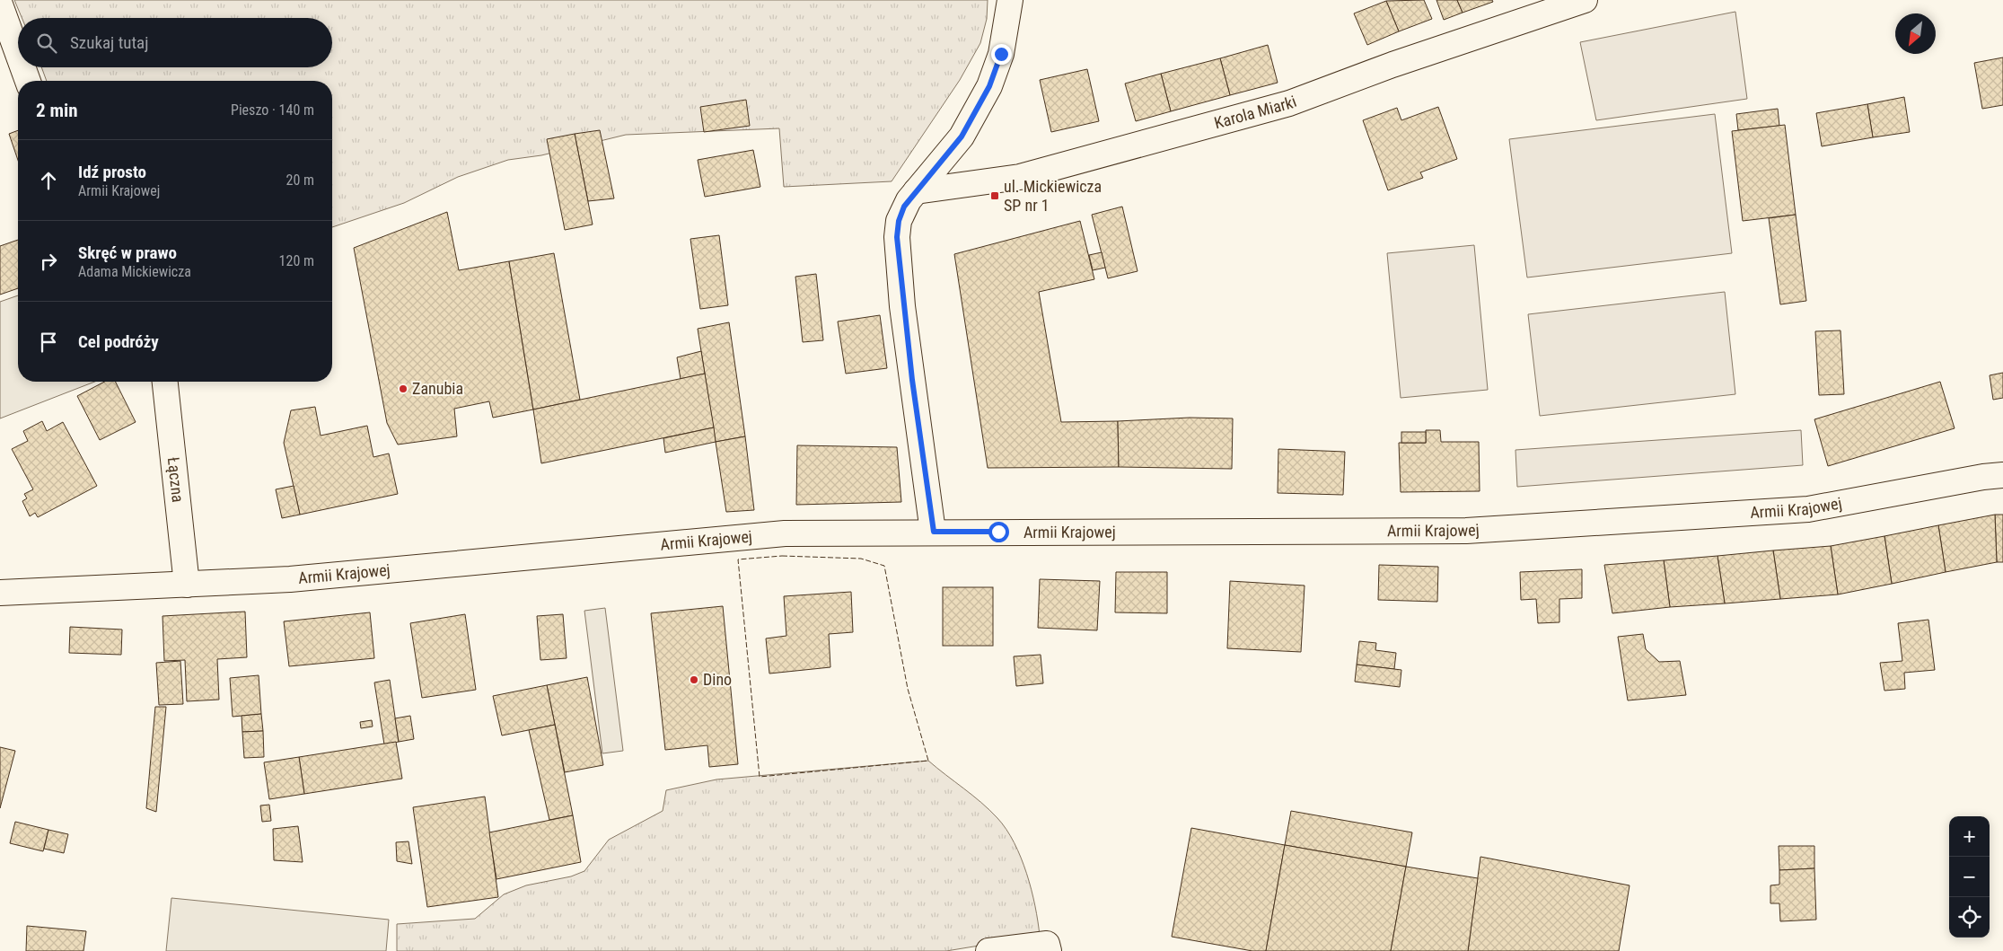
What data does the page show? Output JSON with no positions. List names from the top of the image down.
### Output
{
  "streets": {
    "main road": ["Karola Miarki", "Łączna", "Armii Krajowej"]
  },
  "crossings": [
    ["Łączna", "Armii Krajowej"]
  ],
  "places": {
    "transit": ["ul. Mickiewicza SP nr 1"],
    "other": ["Zanubia", "Dino"]
  },
  "north": "bottom left",
  "page": {
    "search": "Szukaj tutaj",
    "heading": ["2 min", "Pieszo · 140 m"],
    "list": [
      ["Idź prosto", "Armii Krajowej", "20 m"],
      ["Skręć w prawo", "Adama Mickiewicza", "120 m"],
      "Cel podróży"
    ],
    "map_buttons": ["+", "−"]
  }
}
